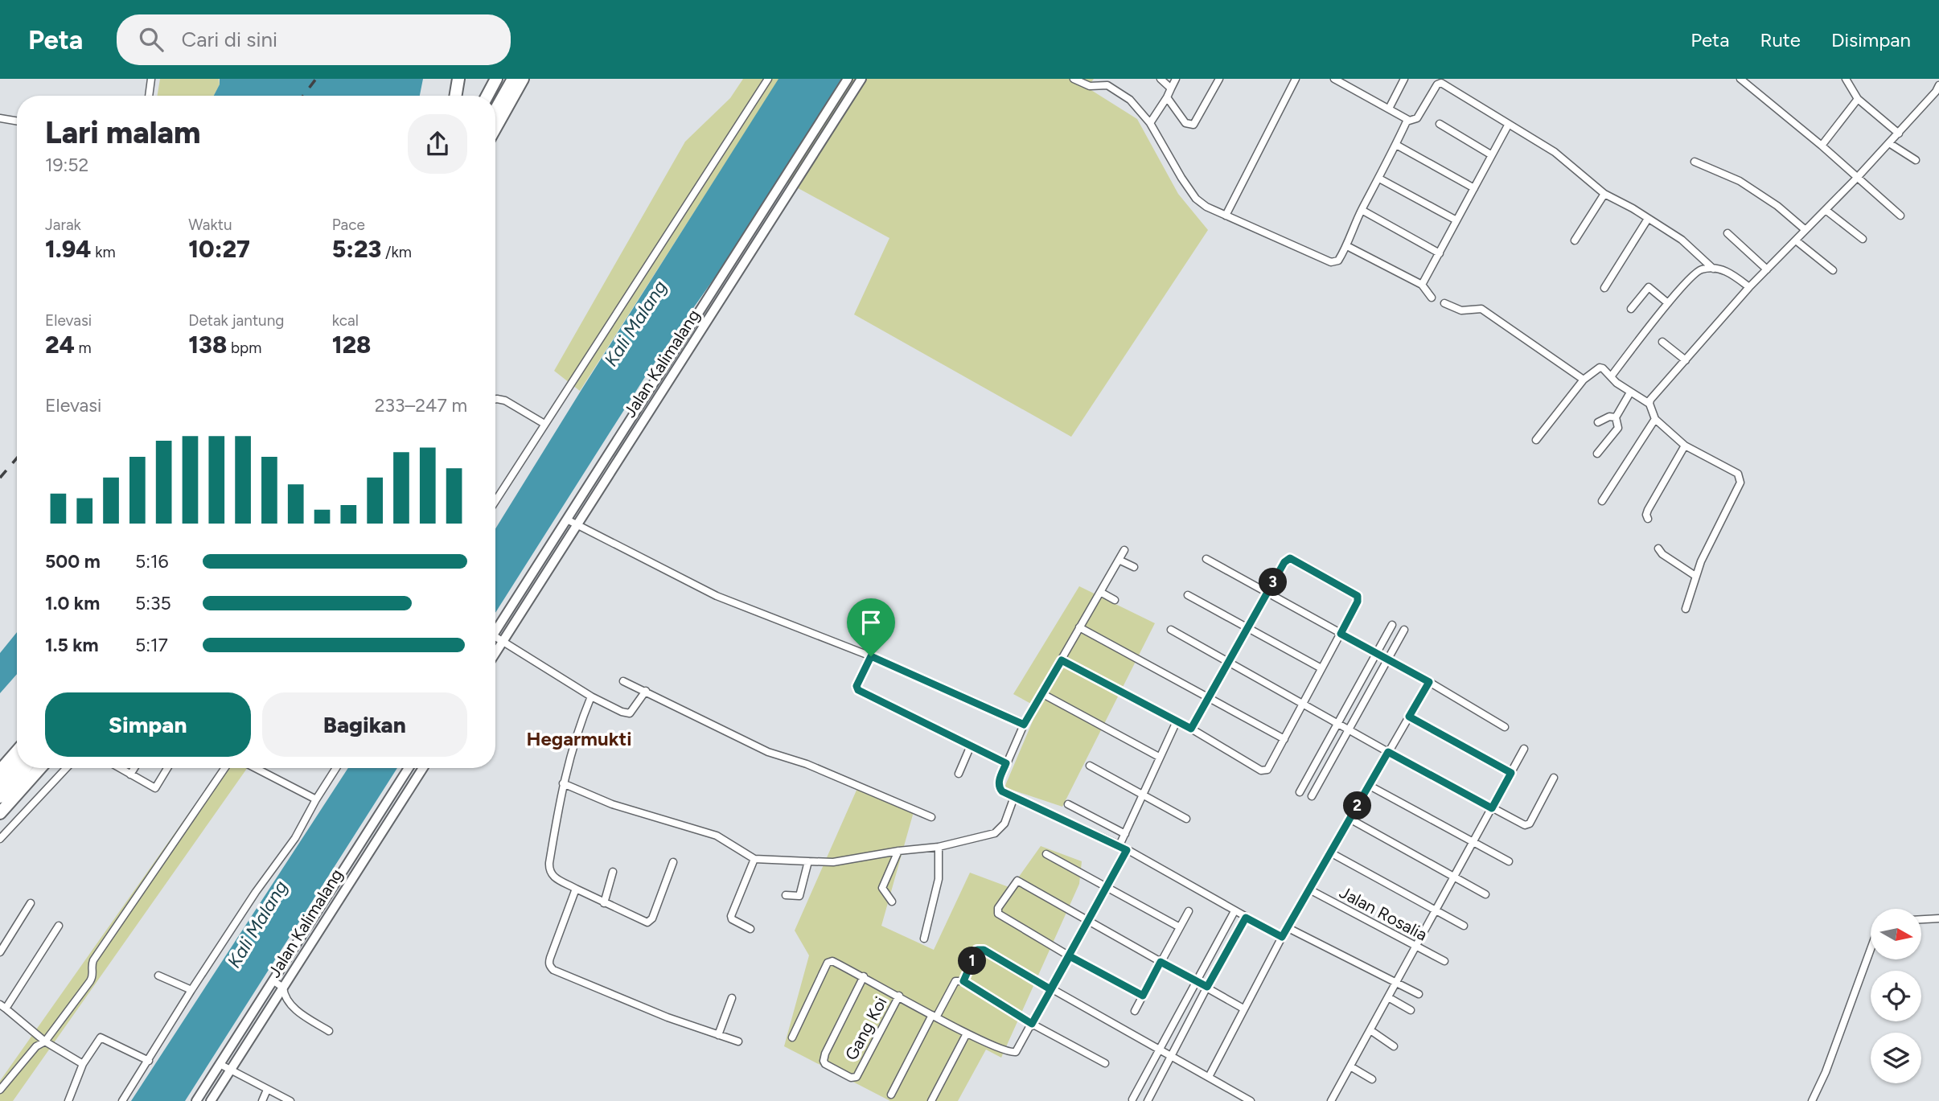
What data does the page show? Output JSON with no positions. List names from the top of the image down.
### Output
{
  "streets": {
    "main road": ["Jalan Kalimalang"],
    "street": ["Jalan Rosalia", "Gang Koi"]
  },
  "districts": ["Hegarmukti"],
  "water": ["Kali Malang"],
  "north": "right",
  "page": {
    "header": "Peta",
    "search": "Cari di sini",
    "nav": ["Peta", "Rute", "Disimpan"],
    "heading": ["Lari malam", "19:52"],
    "stats": [
      ["Jarak", "1.94 km"],
      ["Waktu", "10:27"],
      ["Pace", "5:23 /km"],
      ["Elevasi", "24 m"],
      ["Detak jantung", "138 bpm"],
      ["kcal", "128"]
    ],
    "chart": ["Elevasi", "233–247 m"],
    "list": [
      {
        "name": "500 m",
        "note": "5:16"
      },
      {
        "name": "1.0 km",
        "note": "5:35"
      },
      {
        "name": "1.5 km",
        "note": "5:17"
      }
    ],
    "pins": ["3", "2", "1"],
    "buttons": ["Simpan", "Bagikan"]
  }
}
